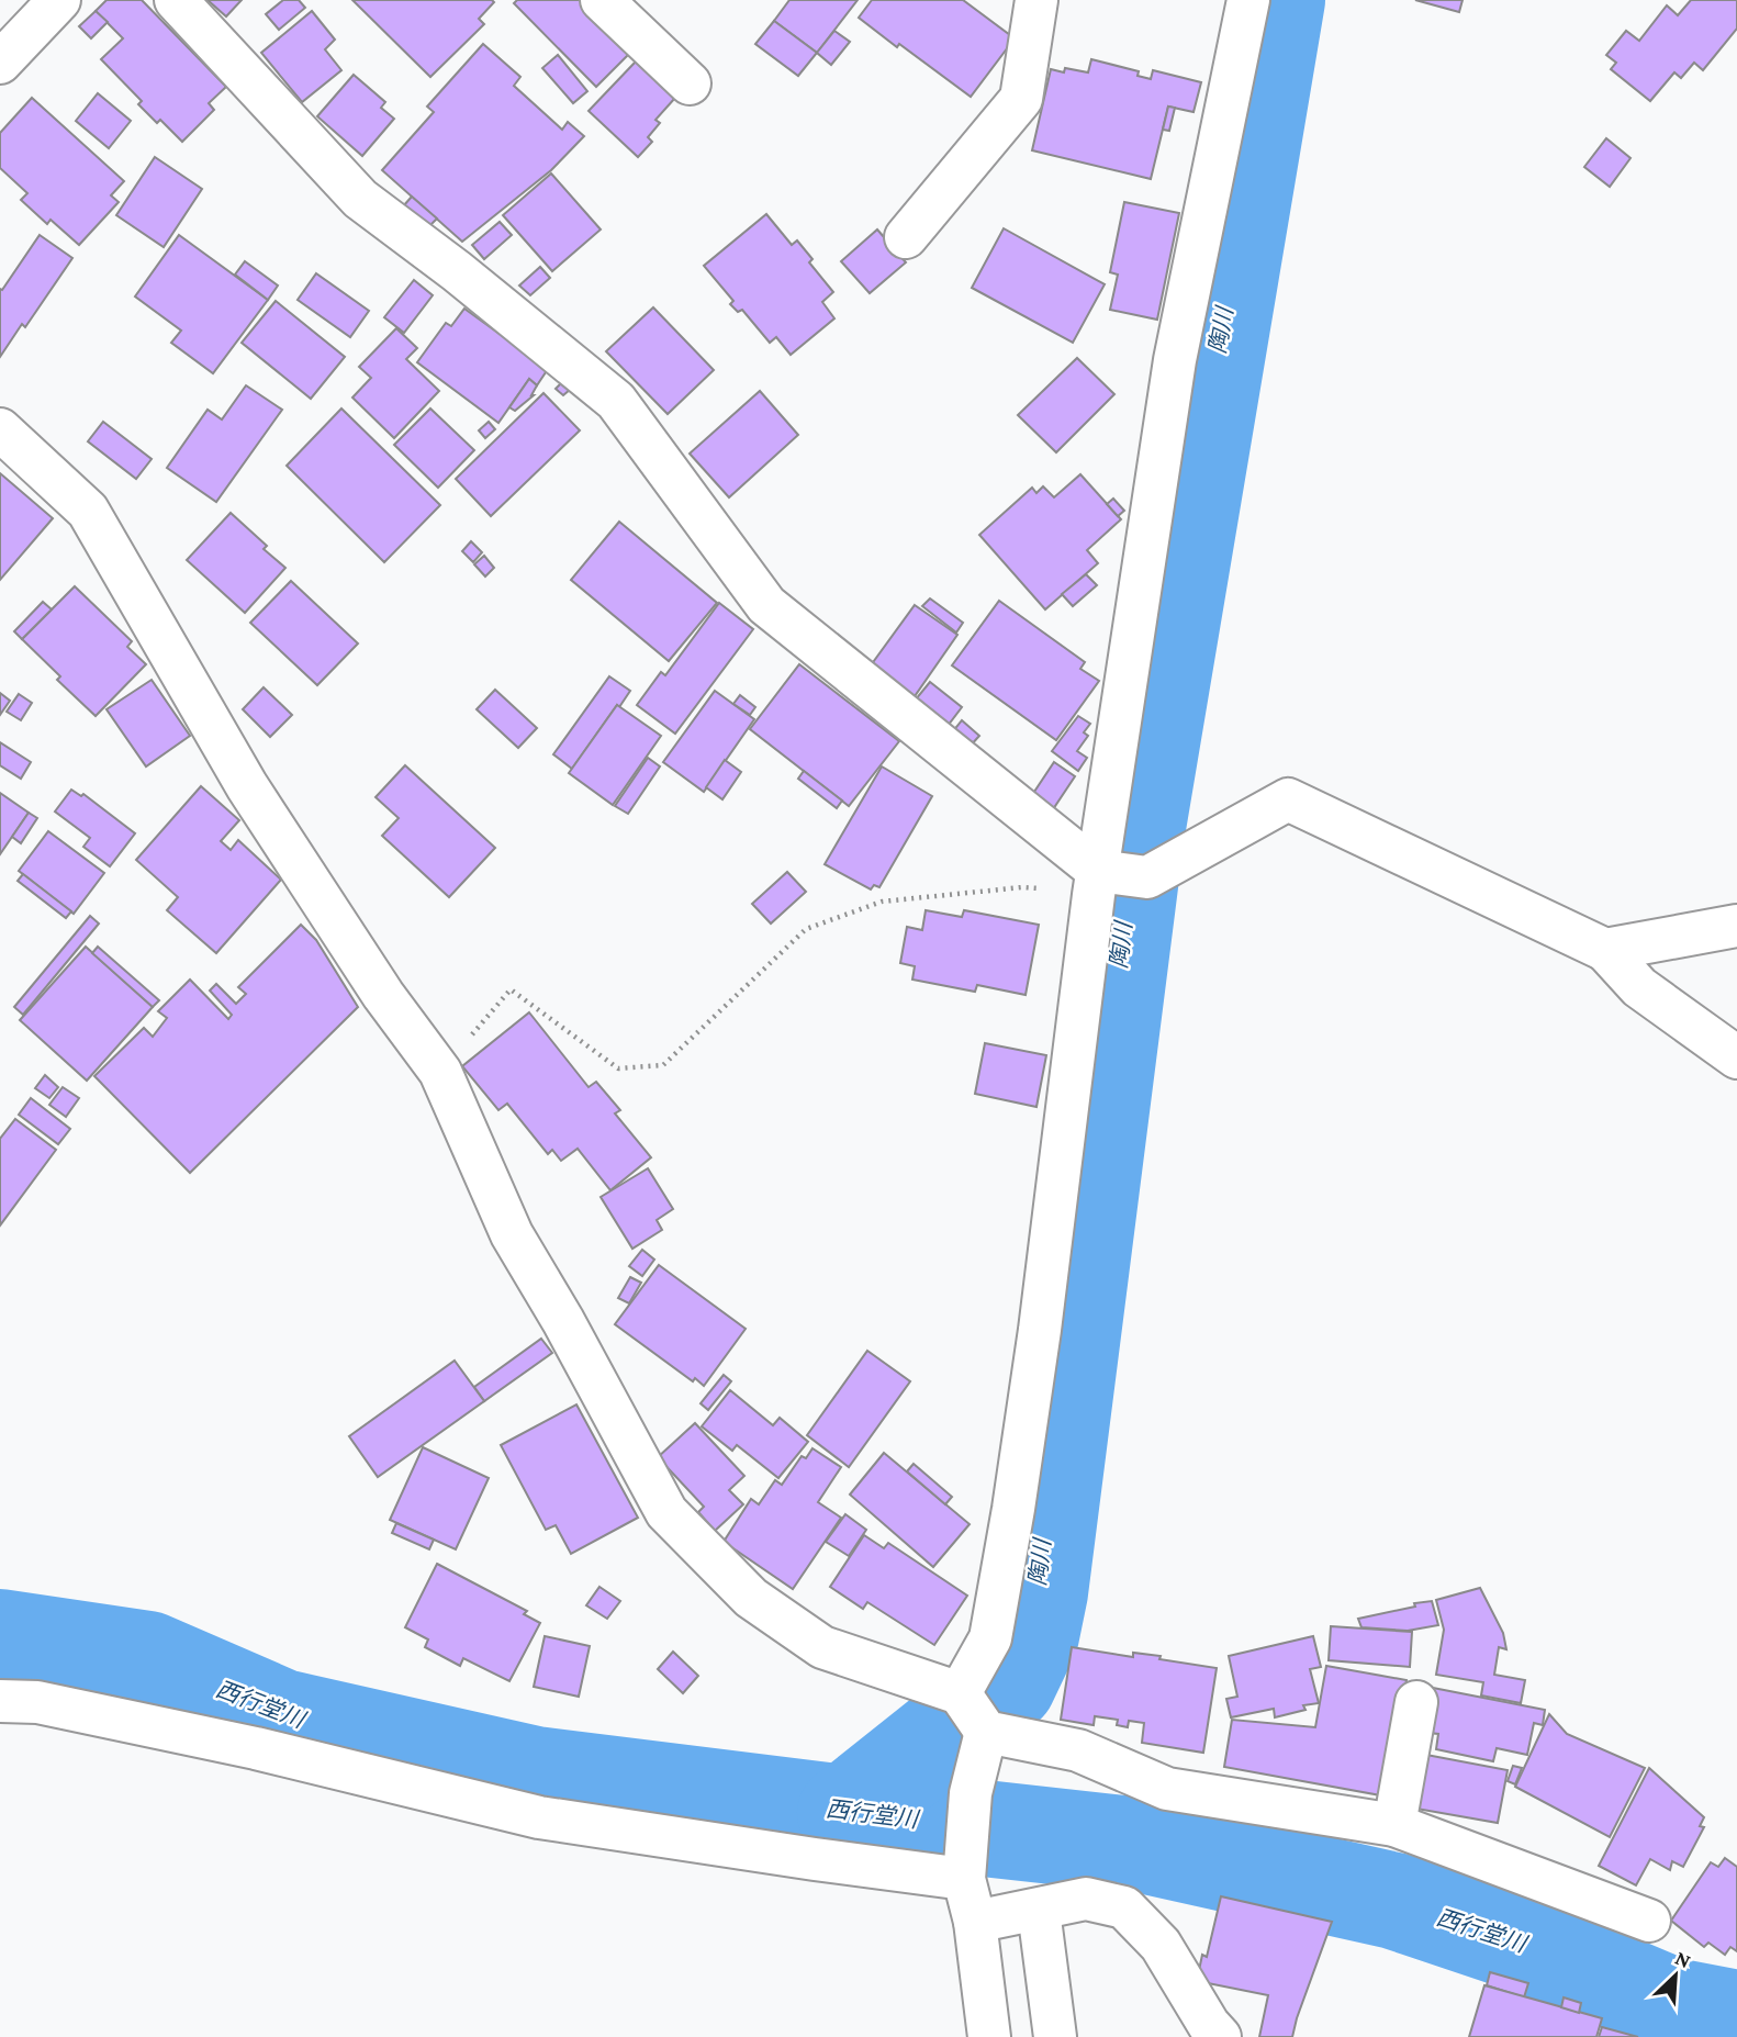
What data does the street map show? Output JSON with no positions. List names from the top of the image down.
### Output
{
  "water": ["陶川", "西行堂川"],
  "north": "top right"
}
